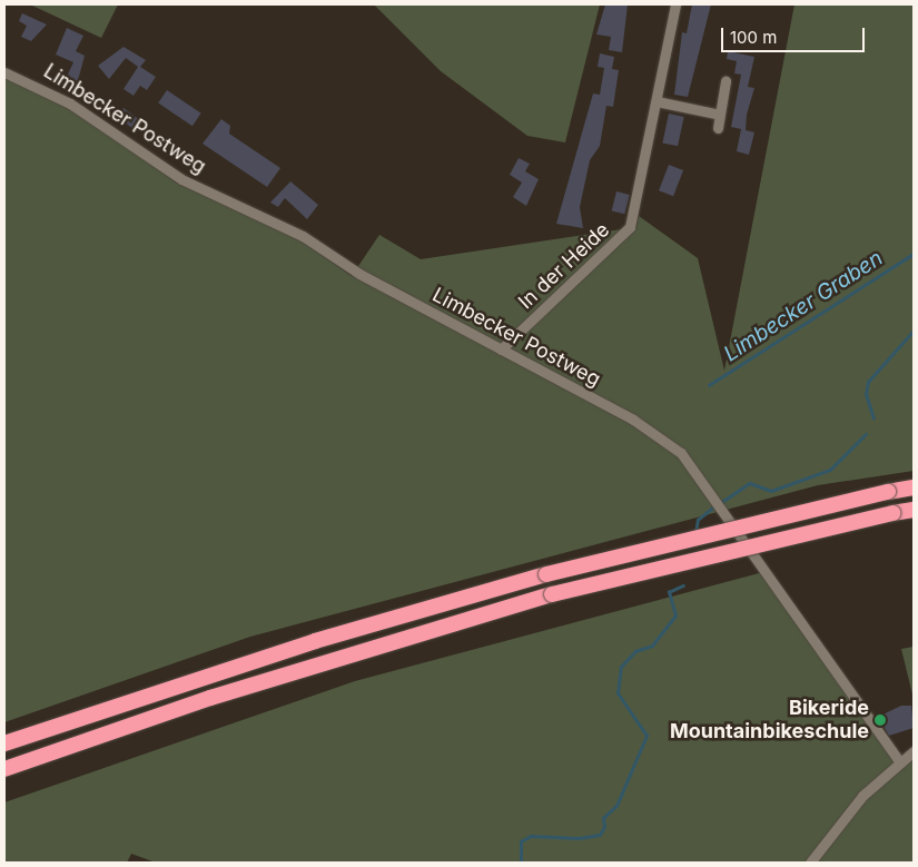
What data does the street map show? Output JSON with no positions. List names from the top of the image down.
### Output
{
  "streets": {
    "street": ["Limbecker Postweg", "In der Heide"]
  },
  "crossings": [
    ["Limbecker Postweg", "In der Heide"]
  ],
  "water": ["Limbecker Graben"],
  "places": ["Bikeride Mountainbikeschule"],
  "scale_bar": "100 m"
}
